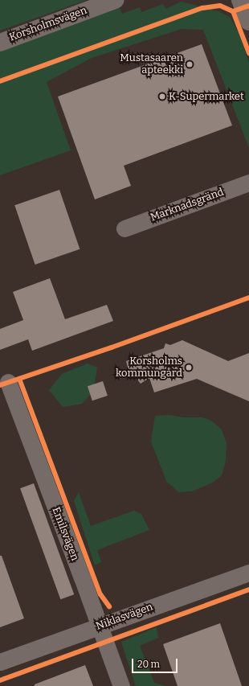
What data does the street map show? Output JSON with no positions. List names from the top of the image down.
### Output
{
  "streets": {
    "main road": ["Korsholmsvägen"],
    "street": ["Marknadsgränd", "Emilsvägen", "Niklasvägen"]
  },
  "crossings": [
    ["Emilsvägen", "Niklasvägen"]
  ],
  "places": ["Mustasaaren apteekki", "K-Supermarket", "Korsholms kommungård"],
  "scale_bar": "20 m"
}
